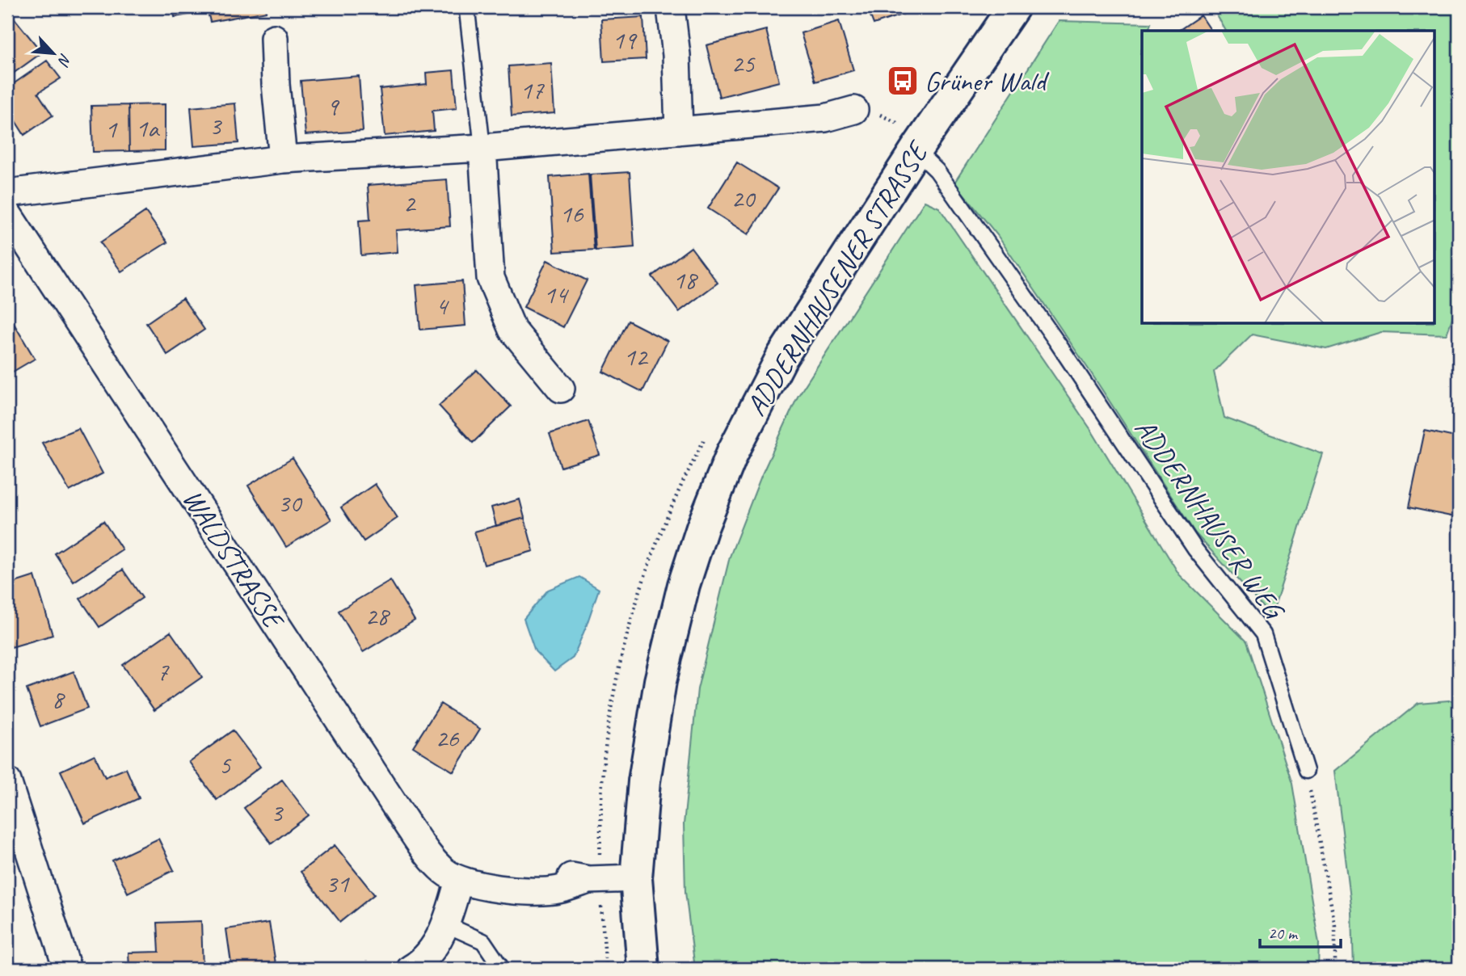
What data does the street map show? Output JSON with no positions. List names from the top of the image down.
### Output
{
  "streets": {
    "street": ["ADDERNHAUSENER STRASSE", "WALDSTRASSE"],
    "lane": ["ADDERNHAUSER WEG"]
  },
  "crossings": [
    ["ADDERNHAUSENER STRASSE", "ADDERNHAUSER WEG"],
    ["ADDERNHAUSENER STRASSE", "WALDSTRASSE"]
  ],
  "places": {
    "bus stop": ["Grüner Wald"]
  },
  "house_numbers": [
    "19",
    "25",
    "17",
    "9",
    "3",
    "1a",
    "1",
    "20",
    "2",
    "16",
    "18",
    "14",
    "4",
    "12",
    "30",
    "28",
    "7",
    "8",
    "26",
    "5",
    "3",
    "31"
  ],
  "scale_bar": "20 m",
  "north": "bottom right"
}
